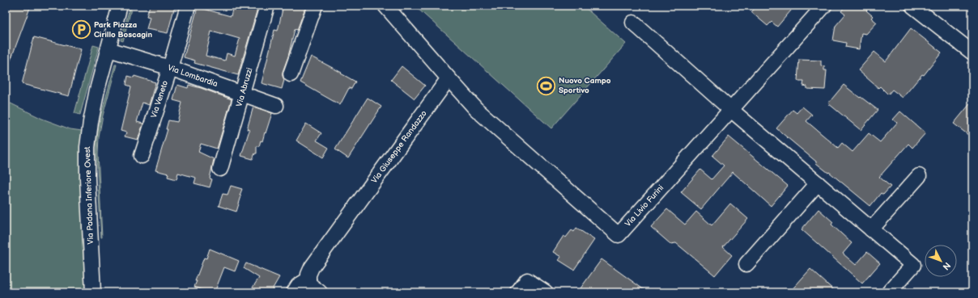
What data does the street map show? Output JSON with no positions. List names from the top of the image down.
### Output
{
  "streets": {
    "street": [
      "Via Lombardia",
      "Via Abruzzi",
      "Via Veneto",
      "Via Giuseppe Randazzo",
      "Via Padana Inferiore Ovest",
      "Via Livio Furini"
    ]
  },
  "crossings": [
    ["Via Lombardia", "Via Abruzzi"],
    ["Via Lombardia", "Via Veneto"],
    ["Via Lombardia", "Via Padana Inferiore Ovest"],
    ["Via Giuseppe Randazzo", "Via Livio Furini"]
  ],
  "places": {
    "parking": ["Park Piazza Cirillo Boscagin"],
    "sports": ["Nuovo Campo Sportivo"]
  },
  "north": "bottom right"
}
